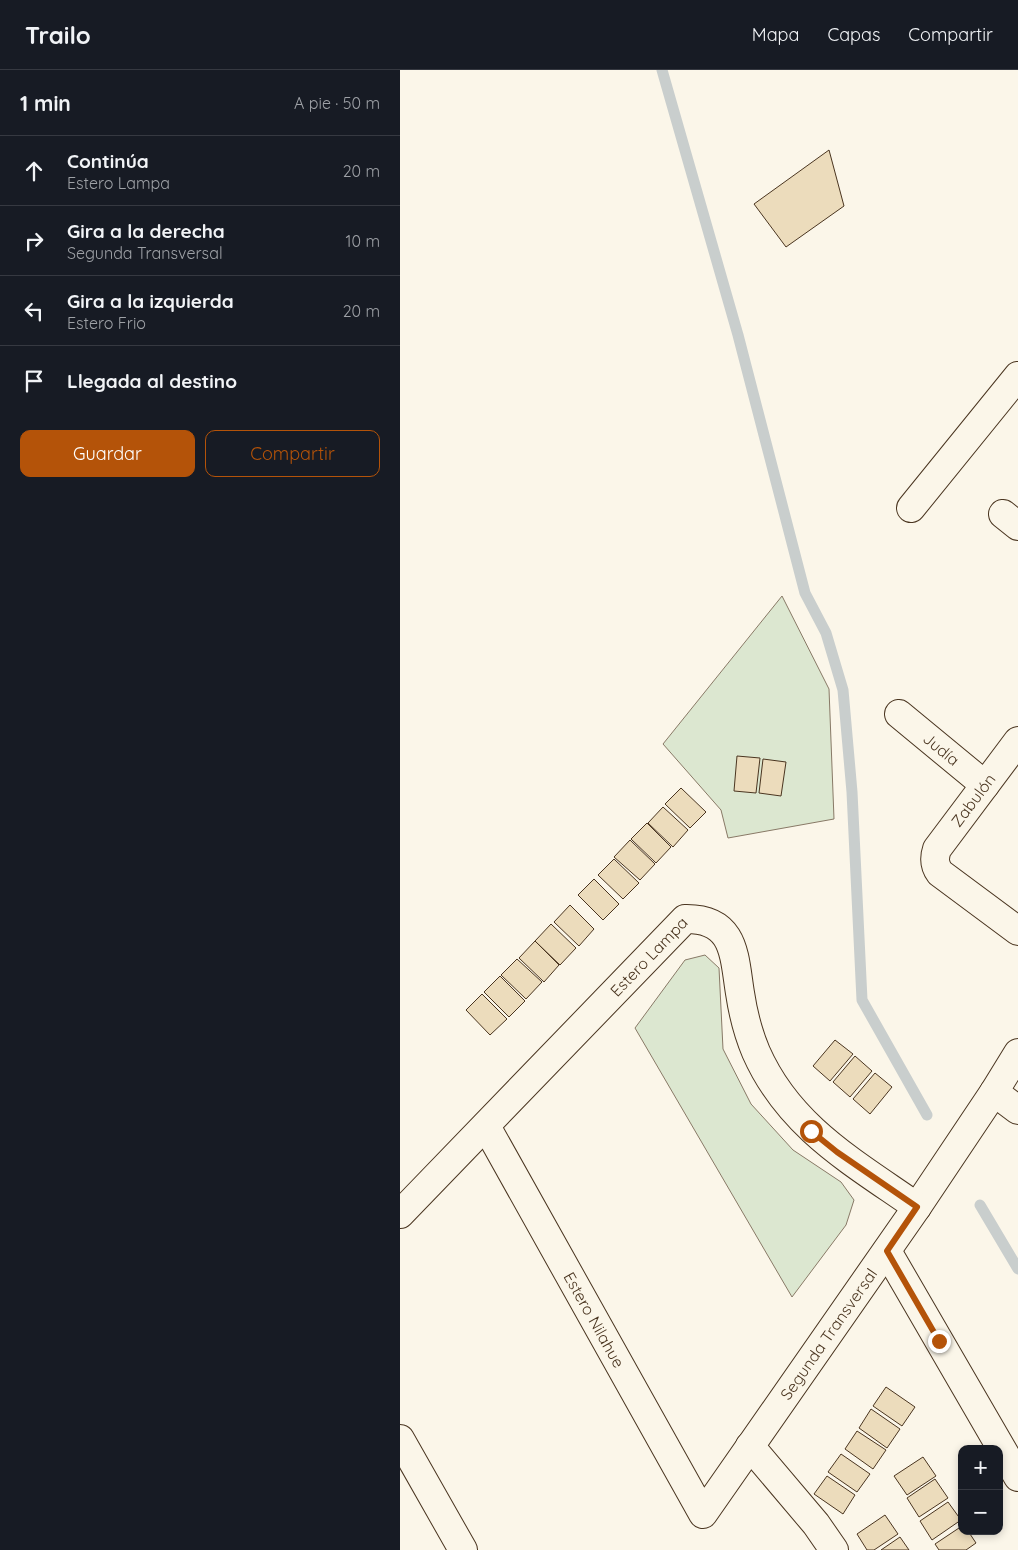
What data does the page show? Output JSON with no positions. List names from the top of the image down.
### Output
{
  "streets": {
    "street": [
      "Judía",
      "Zabulón",
      "Estero Lampa",
      "Estero Nilahue",
      "Segunda Transversal"
    ]
  },
  "crossings": [
    ["Judía", "Zabulón"],
    ["Estero Lampa", "Estero Nilahue"],
    ["Estero Lampa", "Segunda Transversal"],
    ["Estero Nilahue", "Segunda Transversal"]
  ],
  "page": {
    "header": "Trailo",
    "nav": ["Mapa", "Capas", "Compartir"],
    "heading": ["1 min", "A pie · 50 m"],
    "list": [
      ["Continúa", "Estero Lampa", "20 m"],
      ["Gira a la derecha", "Segunda Transversal", "10 m"],
      ["Gira a la izquierda", "Estero Frio", "20 m"],
      "Llegada al destino"
    ],
    "buttons": ["Guardar", "Compartir"],
    "map_buttons": ["+", "−"]
  }
}
